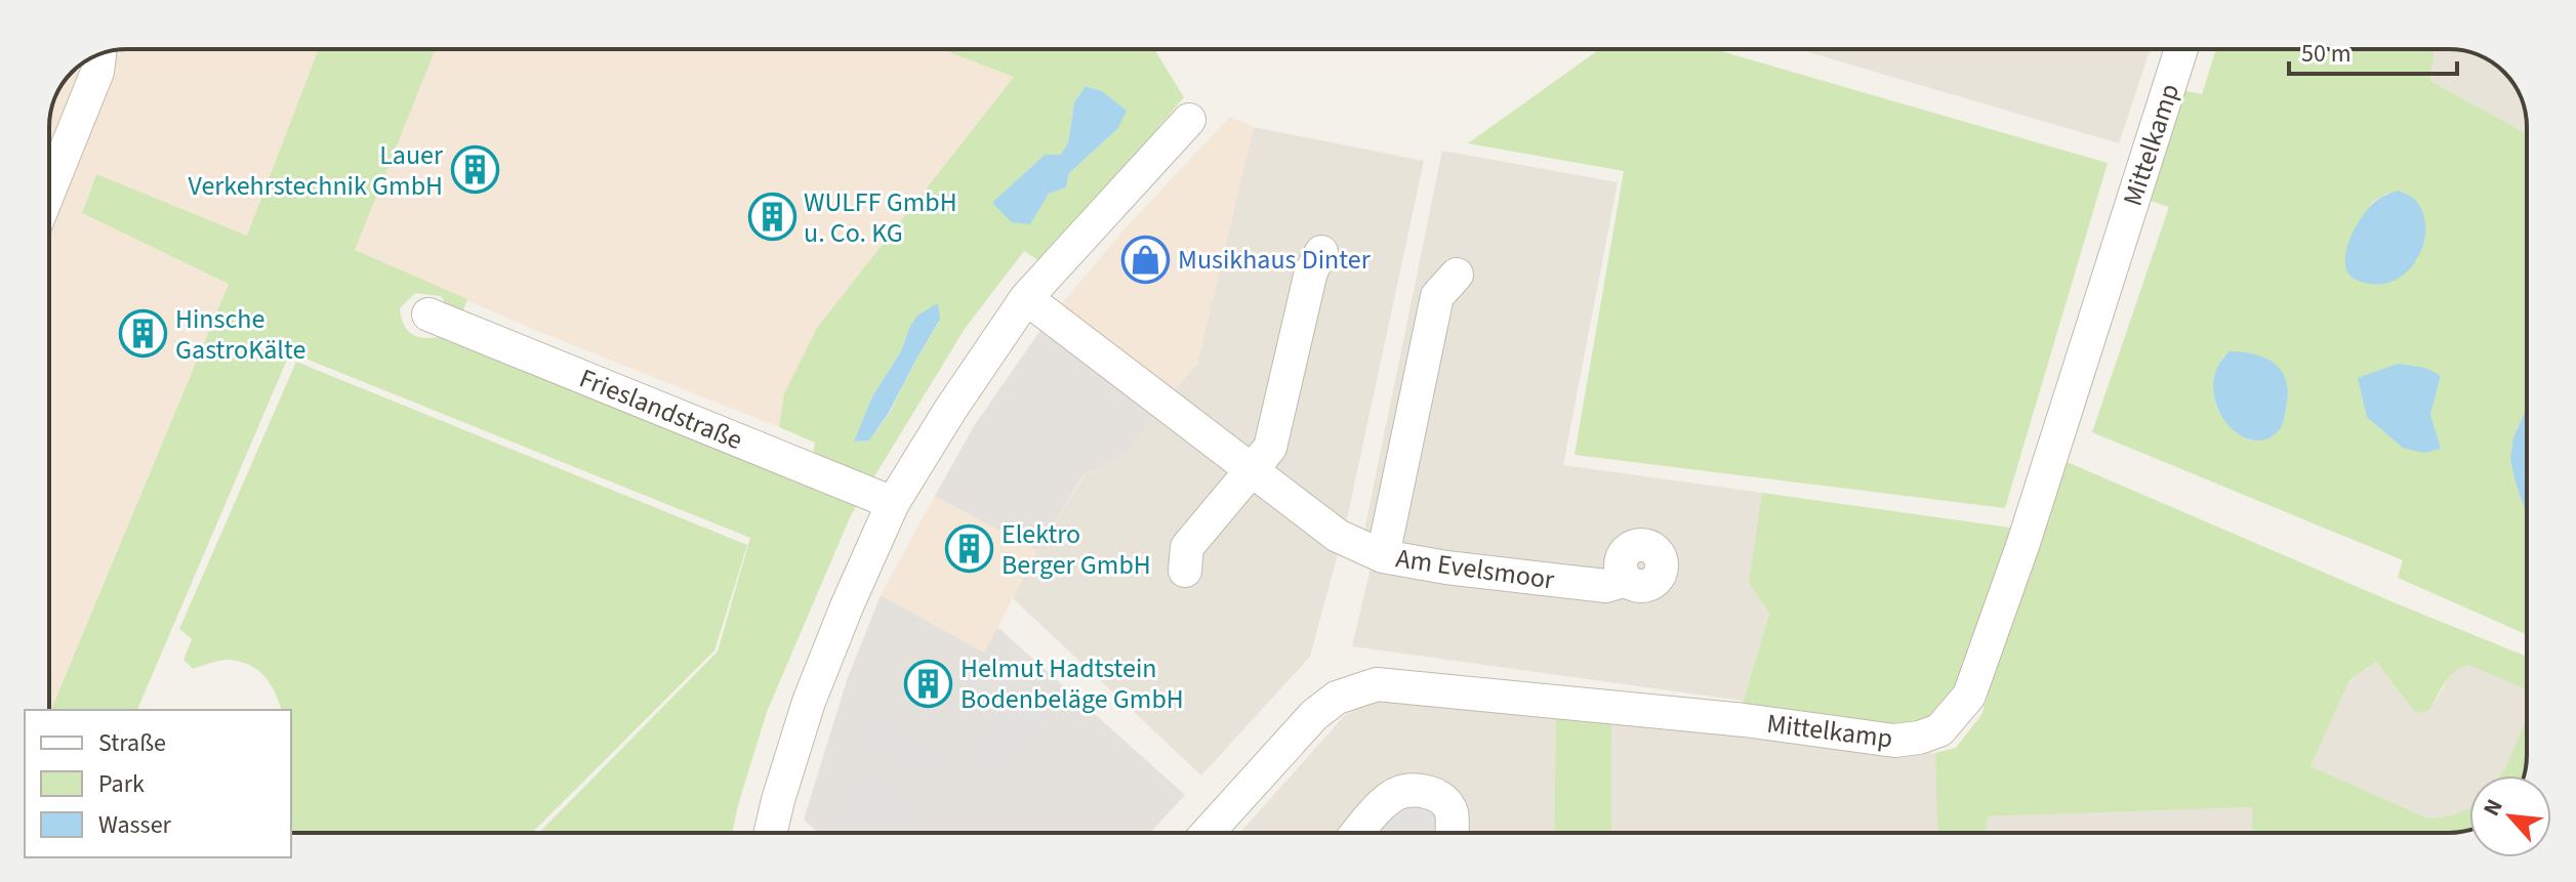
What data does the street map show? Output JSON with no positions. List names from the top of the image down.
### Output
{
  "streets": {
    "street": ["Mittelkamp", "Frieslandstraße", "Am Evelsmoor"]
  },
  "places": {
    "building": [
      "Lauer Verkehrstechnik GmbH",
      "WULFF GmbH u. Co. KG",
      "Hinsche GastroKälte",
      "Elektro Berger GmbH",
      "Helmut Hadtstein Bodenbeläge GmbH"
    ],
    "shop": ["Musikhaus Dinter"]
  },
  "legend": ["Straße", "Park", "Wasser"],
  "scale_bar": "50 m",
  "north": "top left"
}
